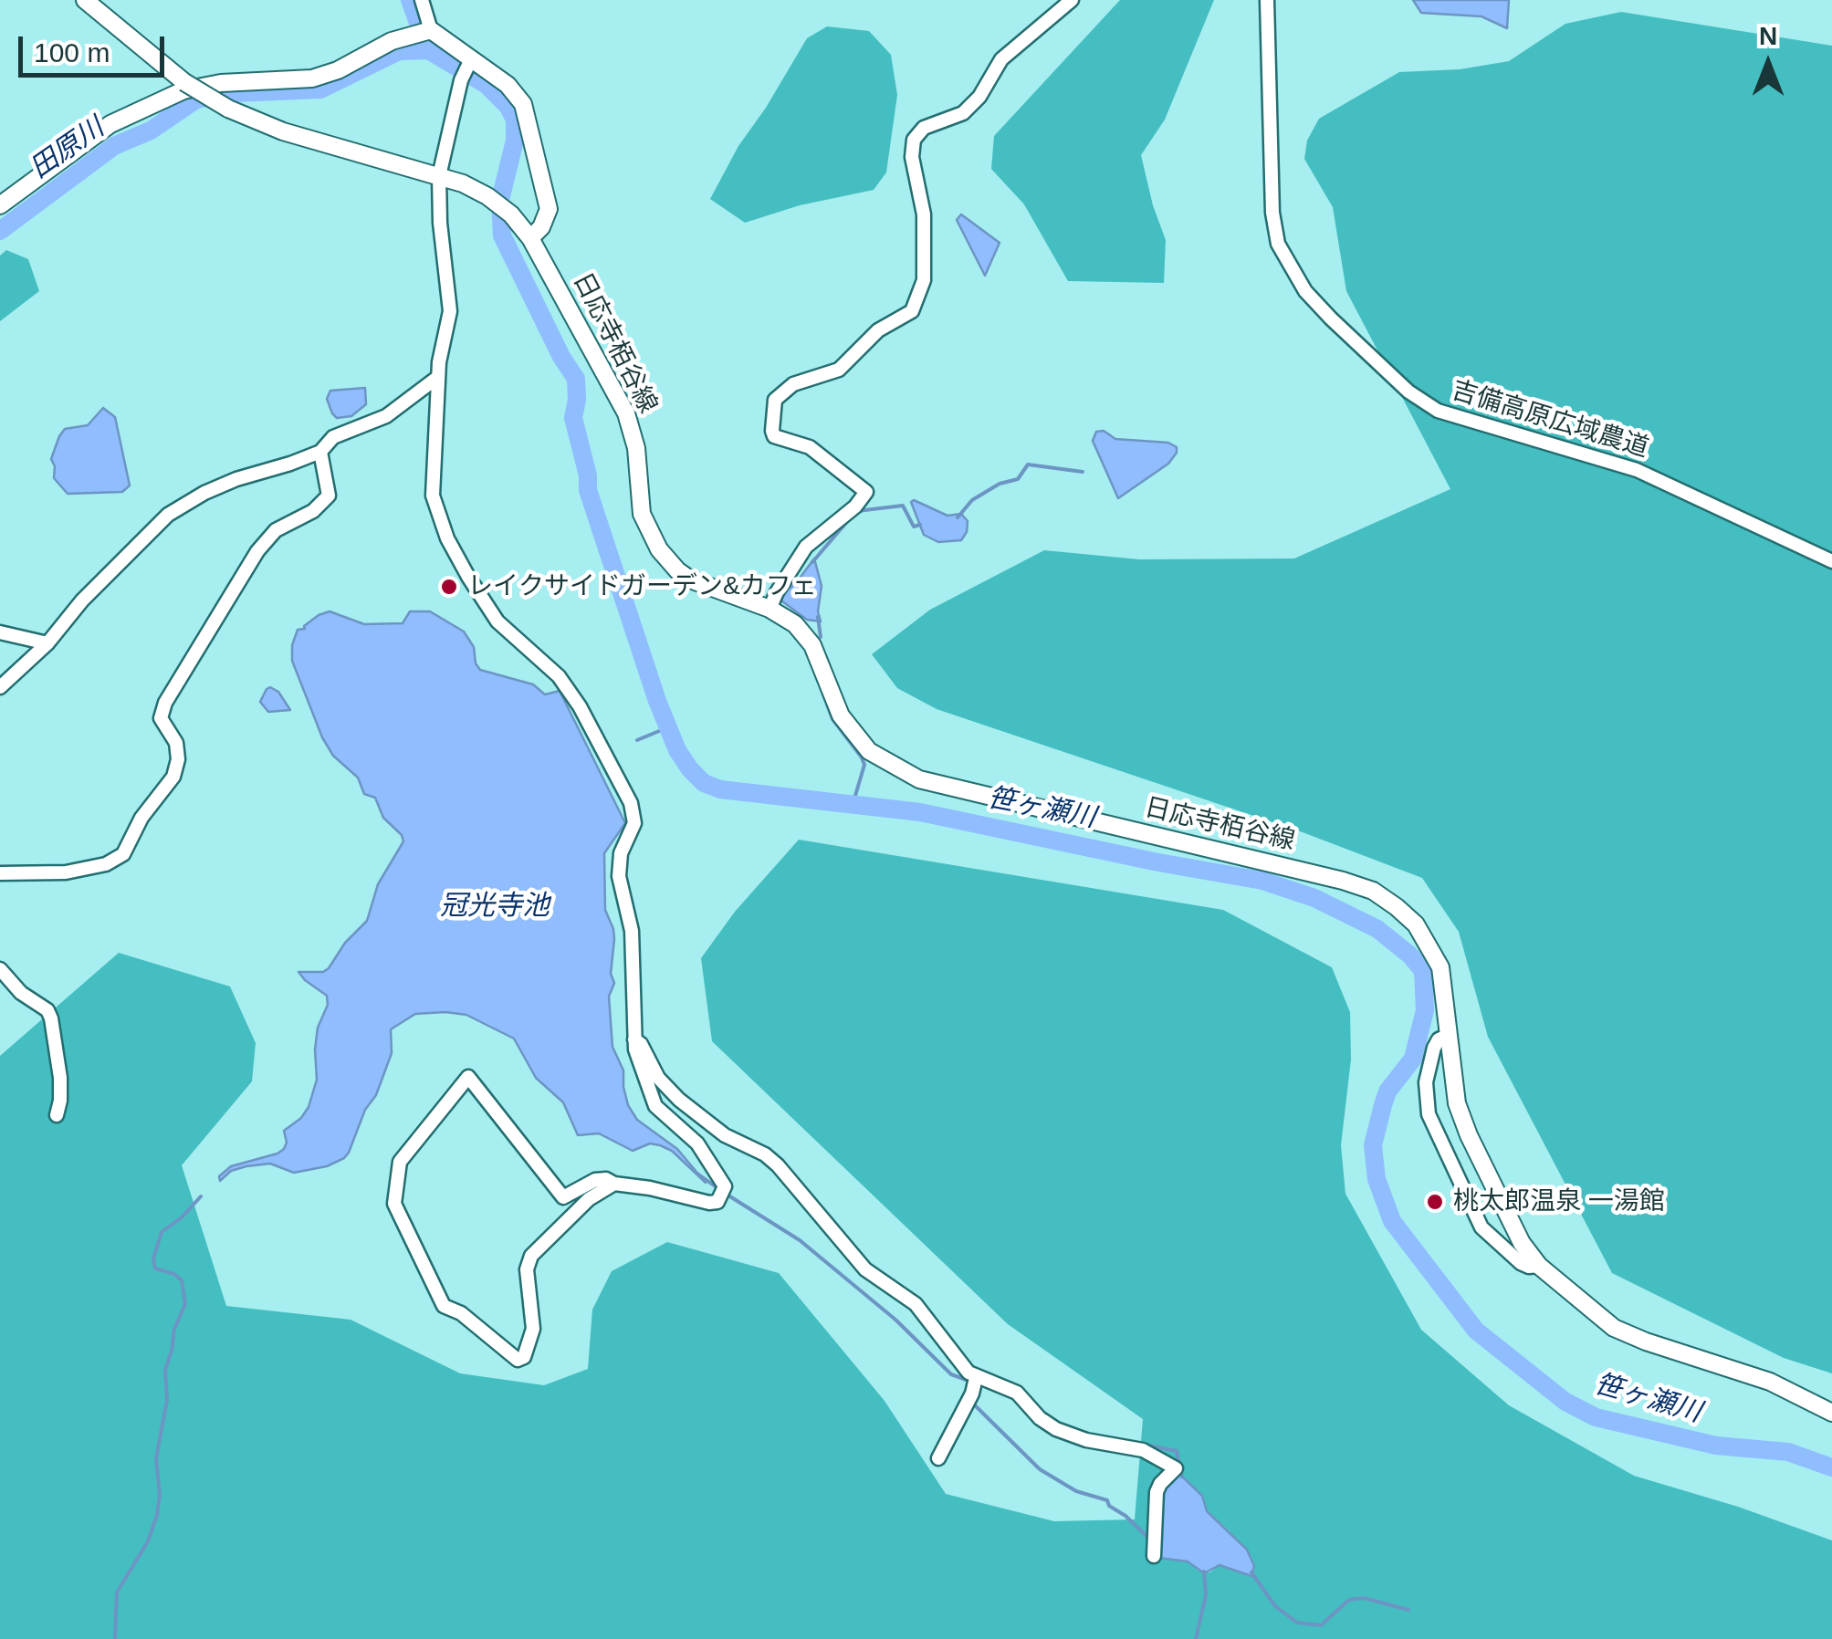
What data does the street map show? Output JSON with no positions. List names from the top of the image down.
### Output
{
  "streets": {
    "main road": ["日応寺栢谷線"],
    "street": ["吉備高原広域農道"]
  },
  "water": ["田原川", "笹ヶ瀬川", "冠光寺池"],
  "places": ["レイクサイドガーデン&カフェ", "桃太郎温泉 一湯館"],
  "scale_bar": "100 m",
  "north": "top"
}
